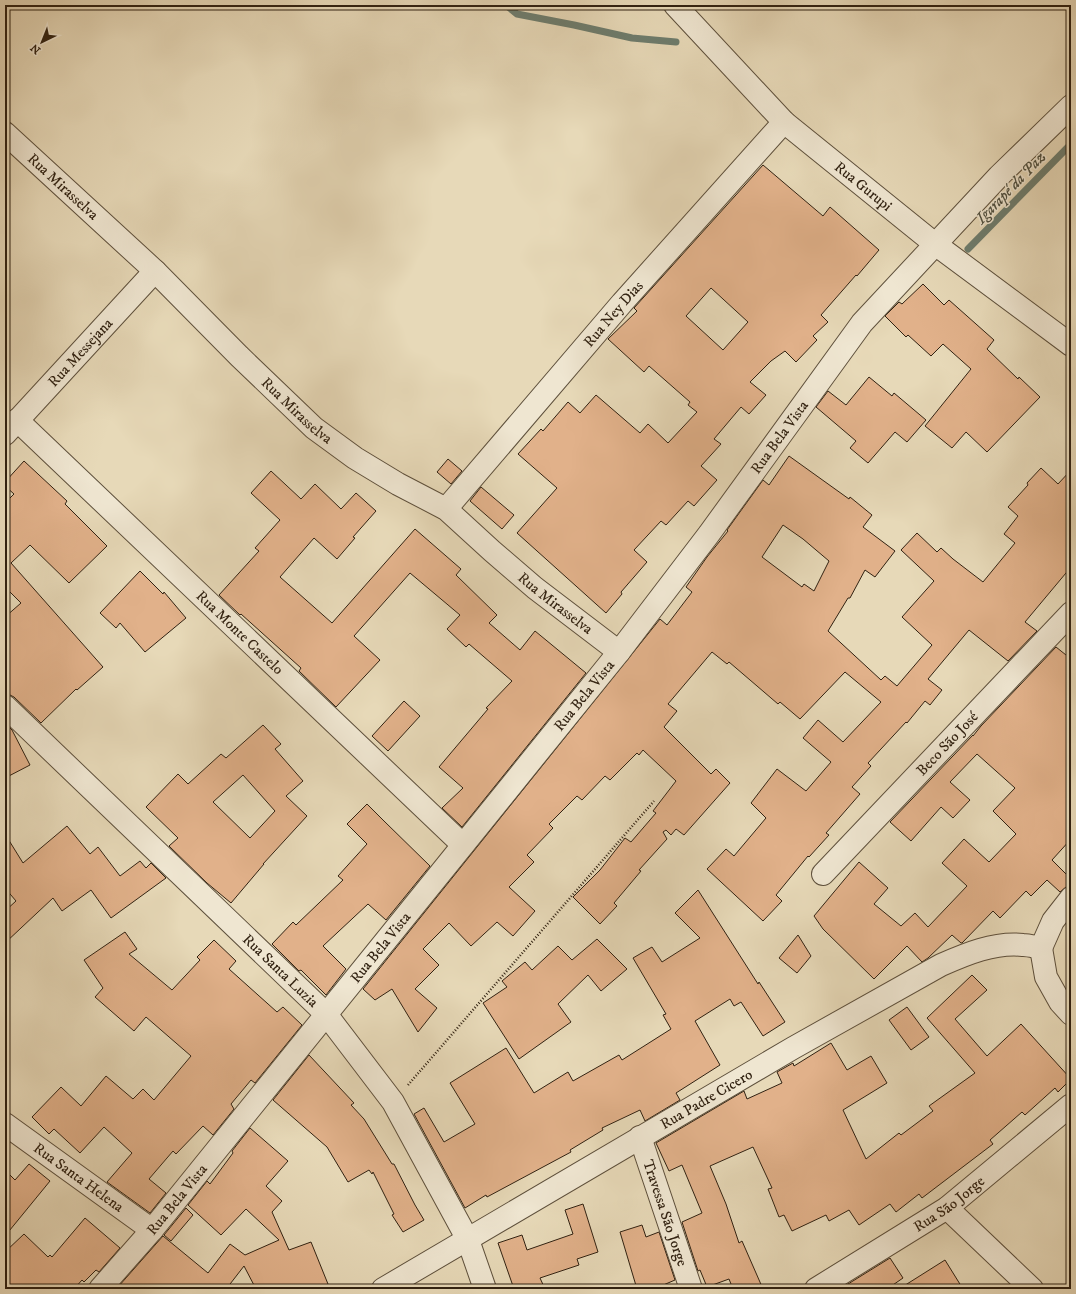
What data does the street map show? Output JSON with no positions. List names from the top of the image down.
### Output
{
  "streets": {
    "street": [
      "Rua Gurupi",
      "Rua Mirasselva",
      "Rua Ney Dias",
      "Rua Messejana",
      "Rua Bela Vista",
      "Rua Monte Castelo",
      "Beco São José",
      "Rua Santa Luzia",
      "Rua Padre Cicero",
      "Rua Santa Helena",
      "Rua São Jorge",
      "Travessa São Jorge"
    ]
  },
  "crossings": [
    ["Rua Gurupi", "Rua Ney Dias"],
    ["Rua Gurupi", "Rua Bela Vista"],
    ["Rua Mirasselva", "Rua Ney Dias"],
    ["Rua Mirasselva", "Rua Messejana"],
    ["Rua Mirasselva", "Rua Bela Vista"],
    ["Rua Messejana", "Rua Monte Castelo"],
    ["Rua Bela Vista", "Rua Monte Castelo"],
    ["Rua Bela Vista", "Rua Santa Luzia"],
    ["Rua Bela Vista", "Rua Santa Helena"],
    ["Rua Santa Luzia", "Rua Padre Cicero"],
    ["Rua Padre Cicero", "Travessa São Jorge"]
  ],
  "water": ["Igarapé da Paz"],
  "north": "bottom left"
}
